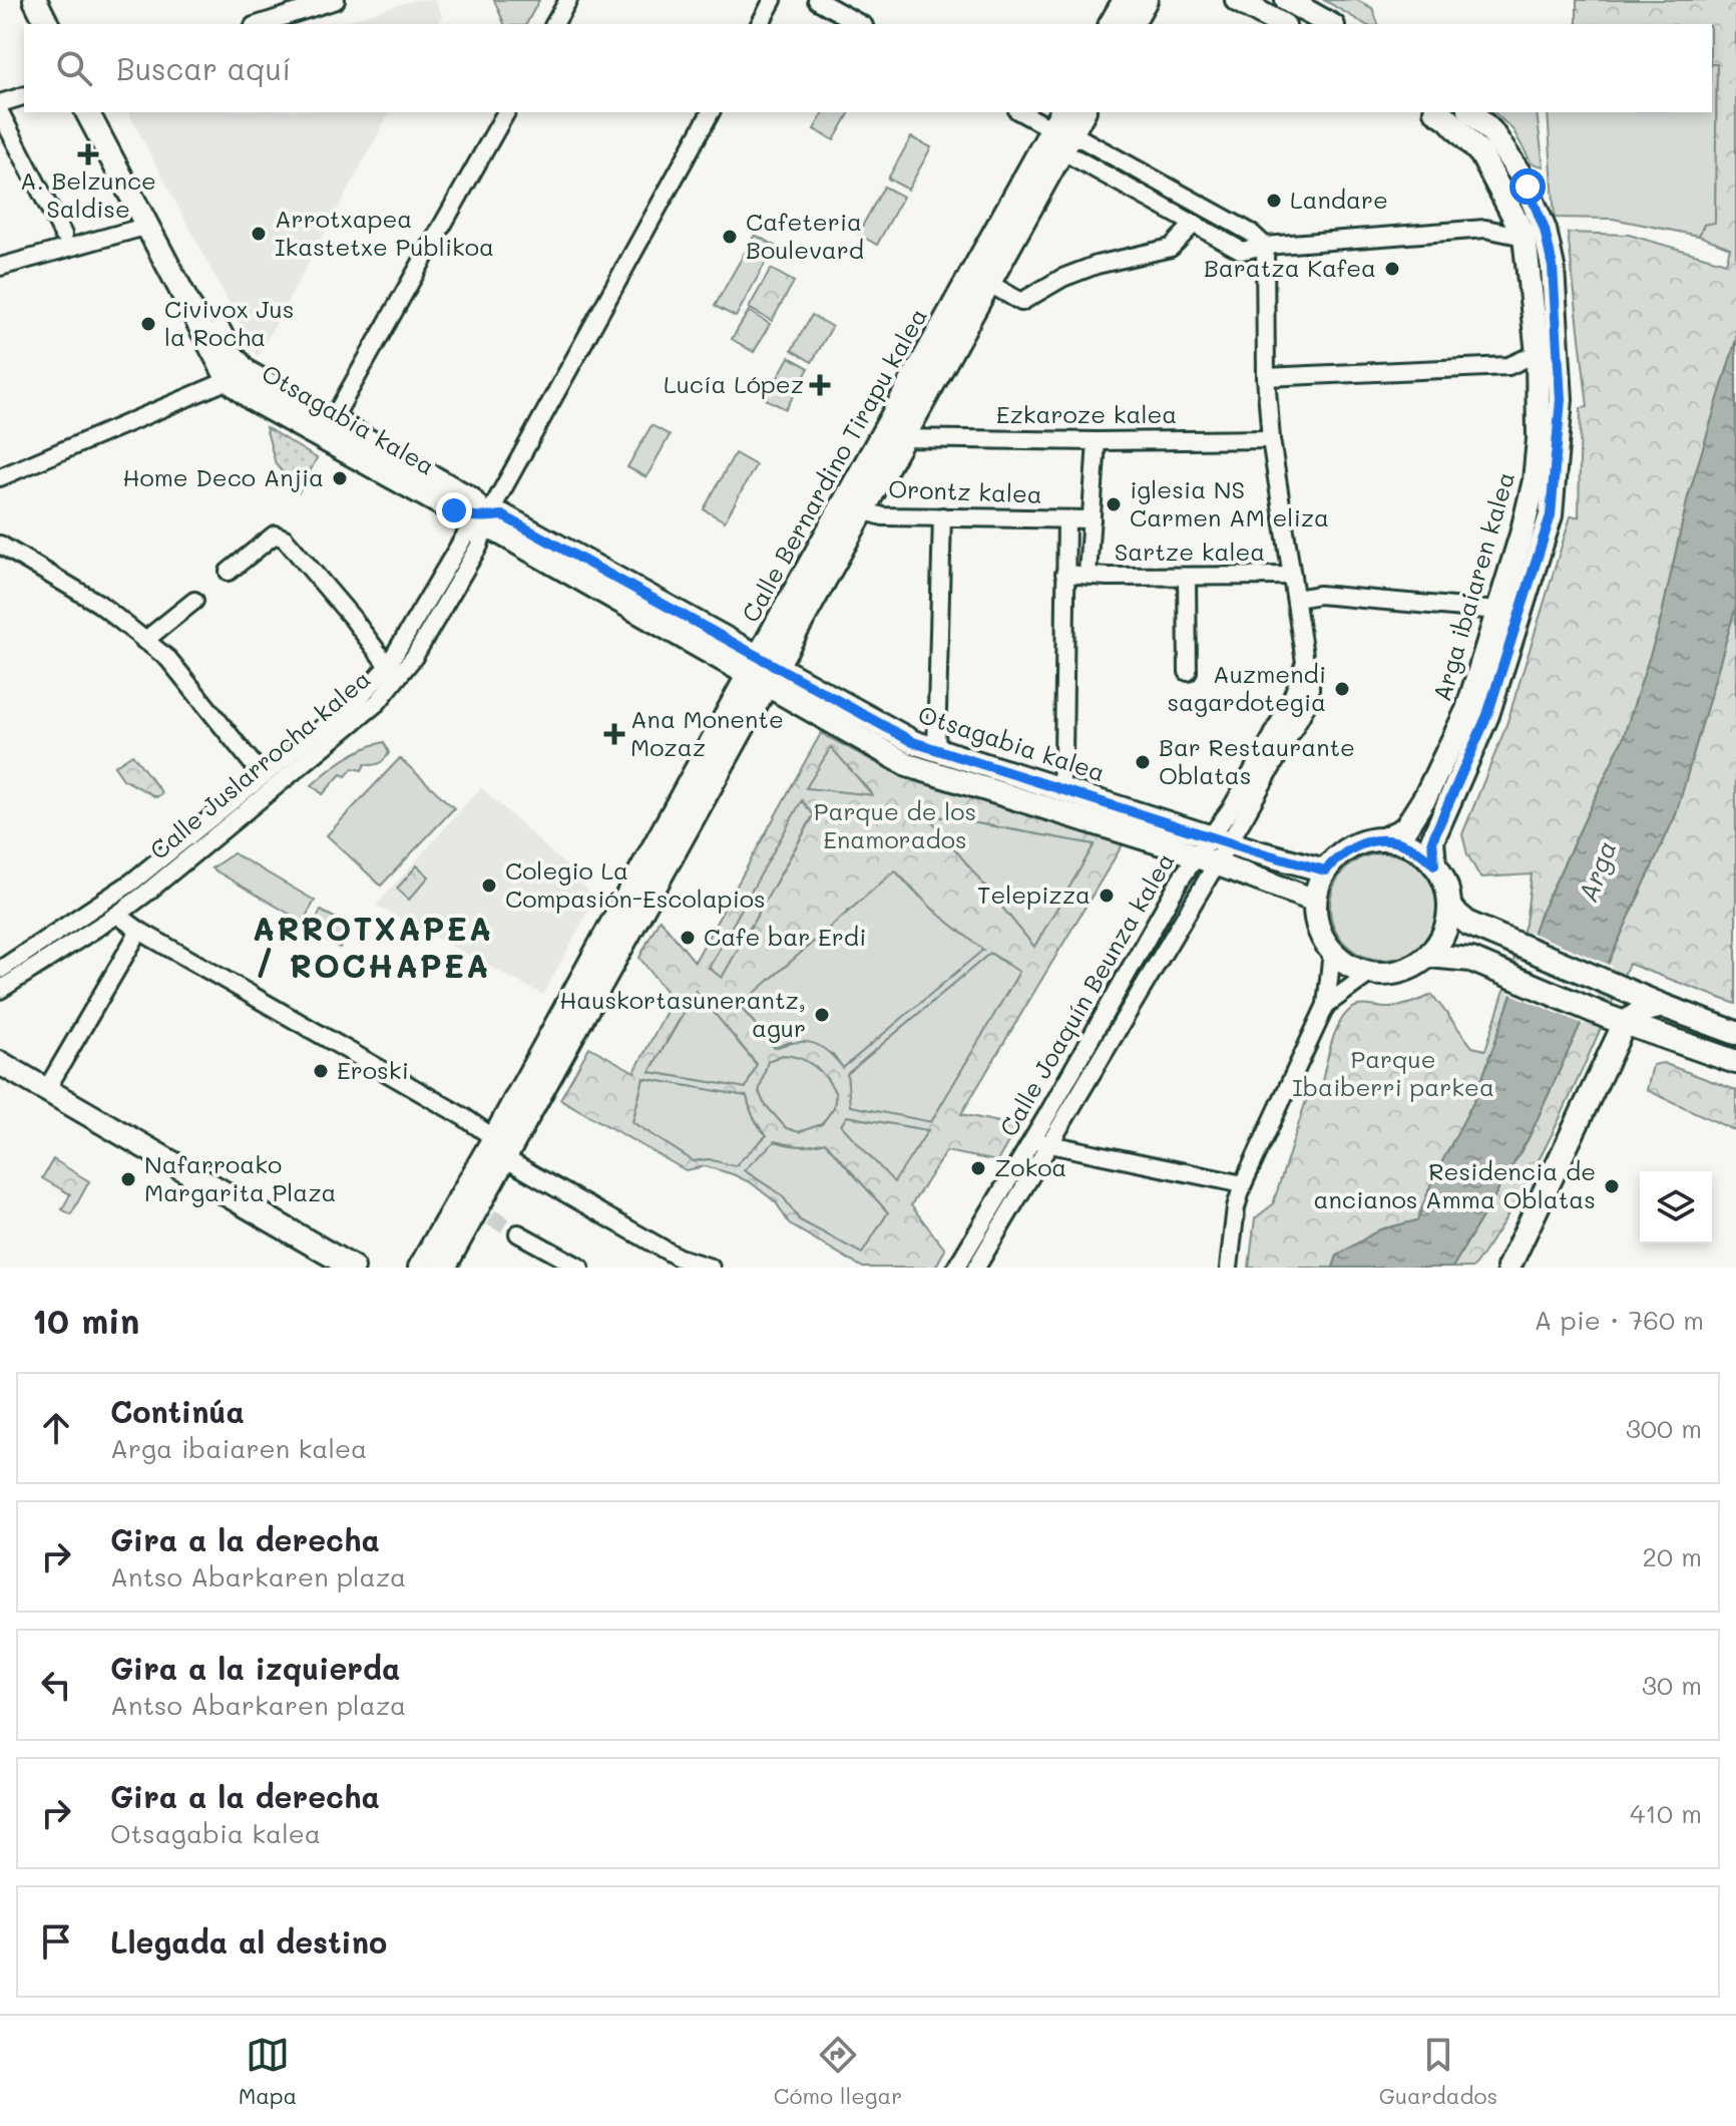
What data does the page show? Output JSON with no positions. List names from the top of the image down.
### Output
{
  "streets": {
    "street": [
      "Ezkaroze kalea",
      "Otsagabia kalea",
      "Calle Bernardino Tirapu kalea",
      "Orontz kalea",
      "Sartze kalea",
      "Arga ibaiaren kalea",
      "Calle Juslarrocha kalea",
      "Calle Joaquín Beunza kalea"
    ]
  },
  "crossings": [
    ["Ezkaroze kalea", "Calle Bernardino Tirapu kalea"],
    ["Ezkaroze kalea", "Calle Joaquín Beunza kalea"],
    ["Otsagabia kalea", "Calle Bernardino Tirapu kalea"],
    ["Otsagabia kalea", "Arga ibaiaren kalea"],
    ["Otsagabia kalea", "Calle Juslarrocha kalea"],
    ["Otsagabia kalea", "Calle Joaquín Beunza kalea"],
    ["Calle Bernardino Tirapu kalea", "Orontz kalea"],
    ["Sartze kalea", "Calle Joaquín Beunza kalea"]
  ],
  "districts": ["ARROTXAPEA / ROCHAPEA"],
  "water": ["Arga"],
  "parks": ["Parque de los Enamorados", "Parque Ibaiberri parkea"],
  "places": {
    "health": ["A. Belzunce Saldise", "Lucía López", "Ana Monente Mozaz"],
    "other": [
      "Landare",
      "Arrotxapea Ikastetxe Publikoa",
      "Cafeteria Boulevard",
      "Baratza Kafea",
      "Civivox Jus la Rocha",
      "Home Deco Anjia",
      "iglesia NS Carmen AM eliza",
      "Auzmendi sagardotegia",
      "Bar Restaurante Oblatas",
      "Colegio La Compasión-Escolapios",
      "Telepizza",
      "Cafe bar Erdi",
      "Hauskortasunerantz, agur",
      "Eroski",
      "Zokoa",
      "Nafarroako Margarita Plaza",
      "Residencia de ancianos Amma Oblatas"
    ]
  },
  "page": {
    "search": "Buscar aquí",
    "heading": ["10 min", "A pie · 760 m"],
    "list": [
      ["Continúa", "Arga ibaiaren kalea", "300 m"],
      ["Gira a la derecha", "Antso Abarkaren plaza", "20 m"],
      ["Gira a la izquierda", "Antso Abarkaren plaza", "30 m"],
      ["Gira a la derecha", "Otsagabia kalea", "410 m"],
      "Llegada al destino"
    ],
    "nav": ["Mapa", "Cómo llegar", "Guardados"]
  }
}
